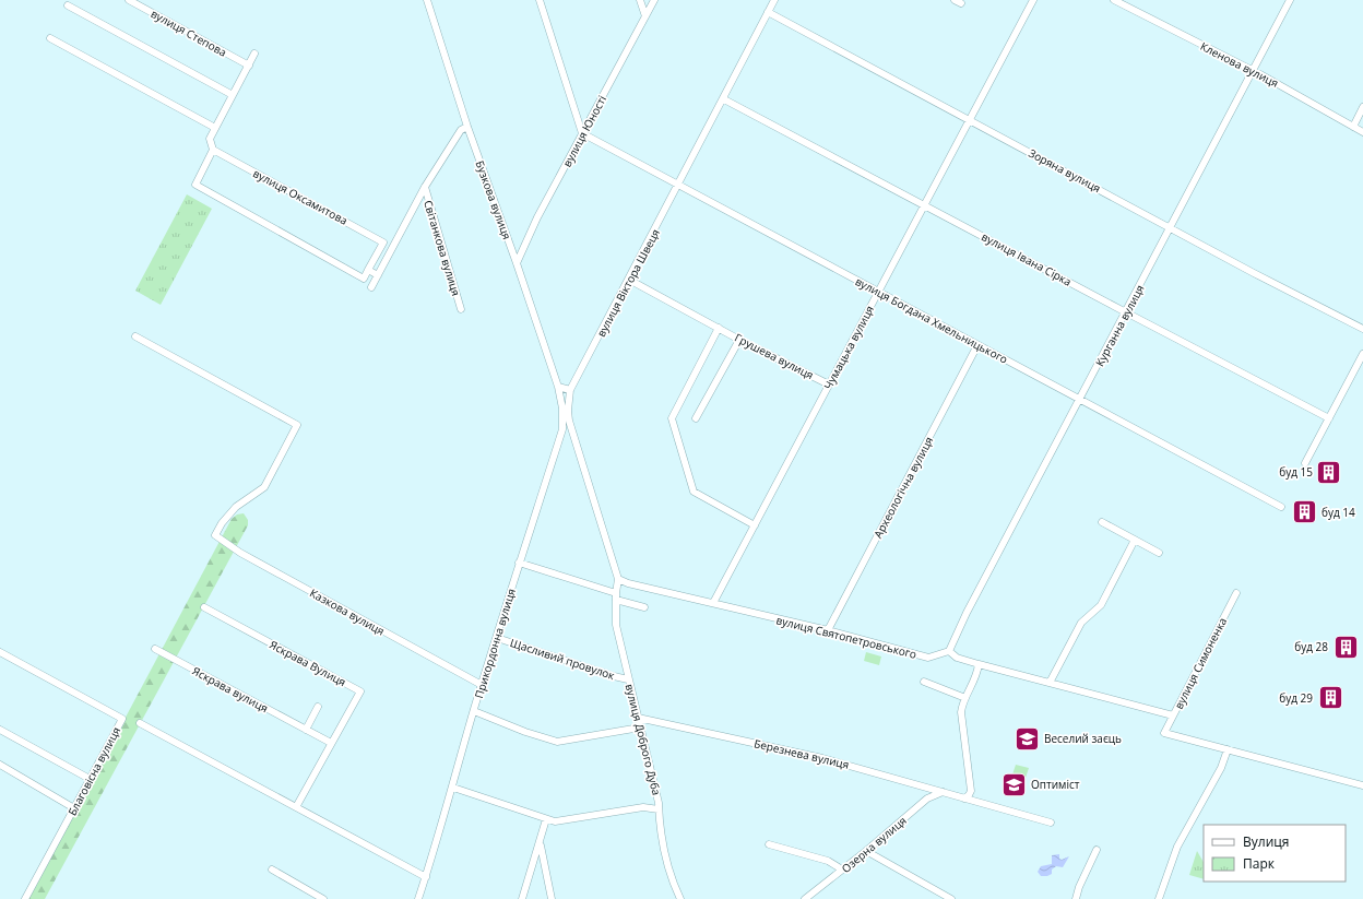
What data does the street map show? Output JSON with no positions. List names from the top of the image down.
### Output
{
  "streets": {
    "street": [
      "вулиця Степова",
      "Кленова вулиця",
      "вулиця Юності",
      "Зоряна вулиця",
      "вулиця Оксамитова",
      "Бузкова вулиця",
      "Світанкова вулиця",
      "вулиця Івана Сірка",
      "вулиця Віктора Швеця",
      "вулиця Богдана Хмельницького",
      "Курганна вулиця",
      "Чумацька вулиця",
      "Грушева вулиця",
      "Археологічна вулиця",
      "Казкова вулиця",
      "вулиця Святопетровського",
      "Прикордонна вулиця",
      "Щасливий провулок",
      "Яскрава Вулиця",
      "вулиця Симоненка",
      "Яскрава вулиця",
      "вулиця Доброго Дуба",
      "Березнева вулиця",
      "Благовісна вулиця",
      "Озерна вулиця"
    ]
  },
  "crossings": [
    ["Кленова вулиця", "Курганна вулиця"],
    ["вулиця Юності", "Бузкова вулиця"],
    ["вулиця Юності", "вулиця Богдана Хмельницького"],
    ["Зоряна вулиця", "вулиця Віктора Швеця"],
    ["Зоряна вулиця", "Курганна вулиця"],
    ["Зоряна вулиця", "Чумацька вулиця"],
    ["Бузкова вулиця", "Світанкова вулиця"],
    ["Бузкова вулиця", "Прикордонна вулиця"],
    ["вулиця Івана Сірка", "вулиця Віктора Швеця"],
    ["вулиця Івана Сірка", "Курганна вулиця"],
    ["вулиця Івана Сірка", "Чумацька вулиця"],
    ["вулиця Віктора Швеця", "вулиця Богдана Хмельницького"],
    ["вулиця Віктора Швеця", "Грушева вулиця"],
    ["вулиця Віктора Швеця", "вулиця Святопетровського"],
    ["вулиця Віктора Швеця", "вулиця Доброго Дуба"],
    ["вулиця Богдана Хмельницького", "Курганна вулиця"],
    ["вулиця Богдана Хмельницького", "Чумацька вулиця"],
    ["вулиця Богдана Хмельницького", "Археологічна вулиця"],
    ["Курганна вулиця", "вулиця Святопетровського"],
    ["Чумацька вулиця", "Грушева вулиця"],
    ["Чумацька вулиця", "вулиця Святопетровського"],
    ["Археологічна вулиця", "вулиця Святопетровського"],
    ["Казкова вулиця", "Прикордонна вулиця"],
    ["вулиця Святопетровського", "вулиця Доброго Дуба"],
    ["Прикордонна вулиця", "Щасливий провулок"],
    ["Щасливий провулок", "вулиця Доброго Дуба"],
    ["Яскрава Вулиця", "Яскрава вулиця"],
    ["вулиця Доброго Дуба", "Березнева вулиця"],
    ["Березнева вулиця", "Озерна вулиця"]
  ],
  "places": {
    "building": [
      "буд 15",
      "буд 14",
      "буд 28",
      "буд 29"
    ],
    "school or university": ["Веселий заєць", "Оптиміст"]
  },
  "legend": ["Вулиця", "Парк"]
}
